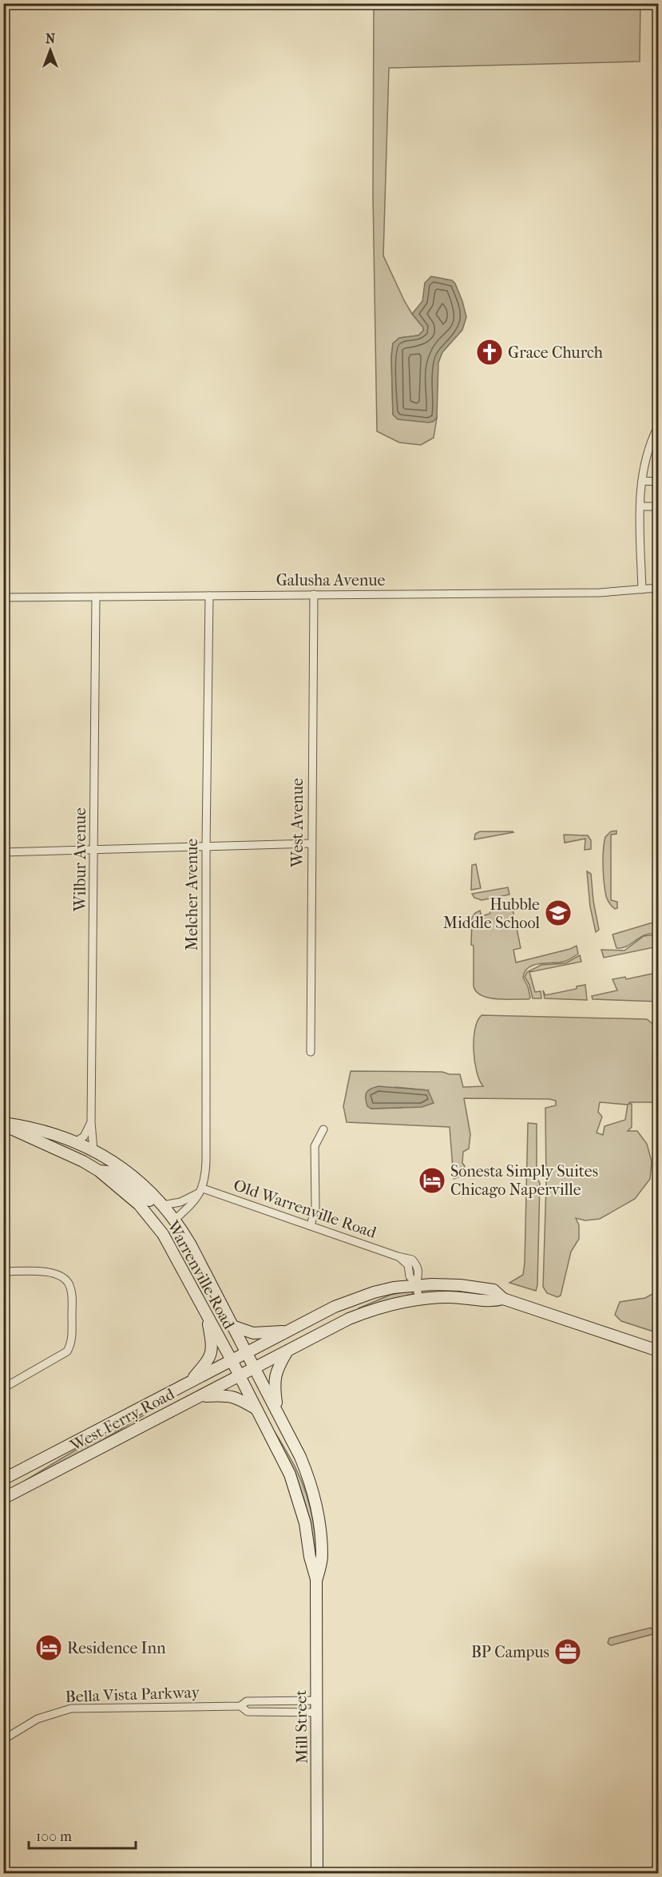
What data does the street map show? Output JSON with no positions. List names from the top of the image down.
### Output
{
  "streets": {
    "main road": ["Warrenville Road", "West Ferry Road", "Mill Street"],
    "street": [
      "Galusha Avenue",
      "West Avenue",
      "Wilbur Avenue",
      "Melcher Avenue",
      "Old Warrenville Road",
      "Bella Vista Parkway"
    ]
  },
  "crossings": [
    ["Galusha Avenue", "West Avenue"],
    ["Galusha Avenue", "Wilbur Avenue"],
    ["Galusha Avenue", "Melcher Avenue"],
    ["Wilbur Avenue", "Warrenville Road"],
    ["Melcher Avenue", "Old Warrenville Road"],
    ["Warrenville Road", "West Ferry Road"],
    ["Warrenville Road", "Mill Street"],
    ["West Ferry Road", "Mill Street"],
    ["Bella Vista Parkway", "Mill Street"]
  ],
  "places": {
    "church": ["Grace Church"],
    "school or university": ["Hubble Middle School"],
    "hotel": ["Sonesta Simply Suites Chicago Naperville", "Residence Inn"],
    "office": ["BP Campus"]
  },
  "scale_bar": "100 m",
  "north": "top"
}
